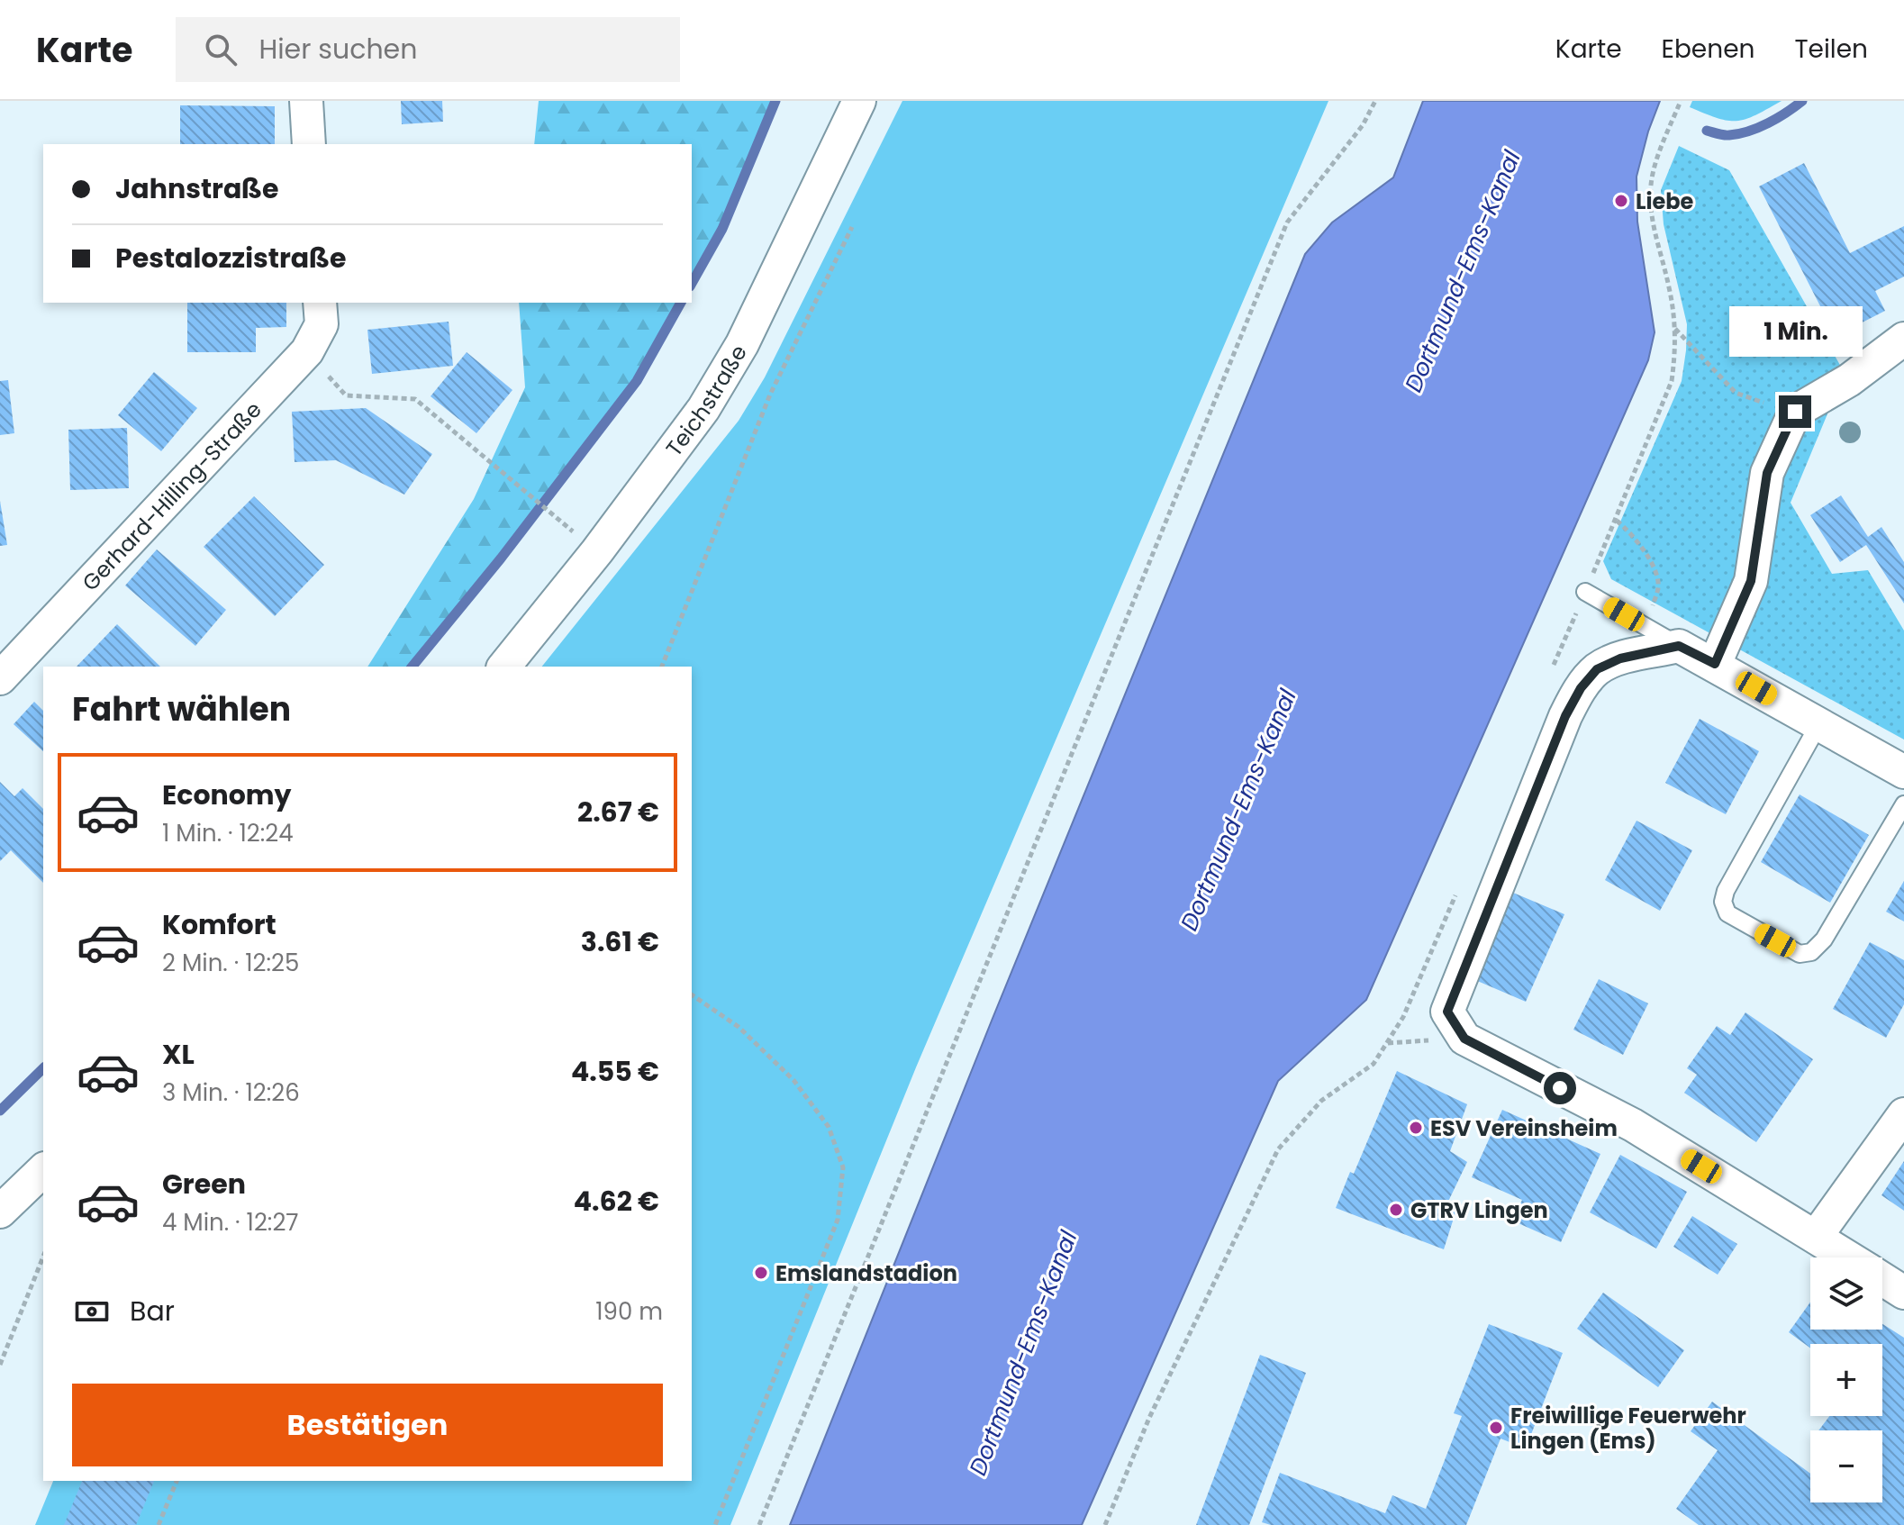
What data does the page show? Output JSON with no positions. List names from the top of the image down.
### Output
{
  "streets": {
    "street": ["Teichstraße", "Gerhard-Hilling-Straße"]
  },
  "water": ["Dortmund-Ems-Kanal"],
  "places": [
    "Liebe",
    "ESV Vereinsheim",
    "GTRV Lingen",
    "Emslandstadion",
    "Freiwillige Feuerwehr Lingen (Ems)"
  ],
  "page": {
    "header": "Karte",
    "search": "Hier suchen",
    "nav": ["Karte", "Ebenen", "Teilen"],
    "banner": ["Jahnstraße", "Pestalozzistraße"],
    "bubble": "1 Min.",
    "heading": "Fahrt wählen",
    "list": [
      {
        "name": "Economy",
        "note": "1 Min. · 12:24",
        "value": "2.67 €"
      },
      {
        "name": "Komfort",
        "note": "2 Min. · 12:25",
        "value": "3.61 €"
      },
      {
        "name": "XL",
        "note": "3 Min. · 12:26",
        "value": "4.55 €"
      },
      {
        "name": "Green",
        "note": "4 Min. · 12:27",
        "value": "4.62 €"
      }
    ],
    "map_buttons": ["+", "−"],
    "pay": ["Bar", "190 m"],
    "buttons": "Bestätigen"
  }
}
